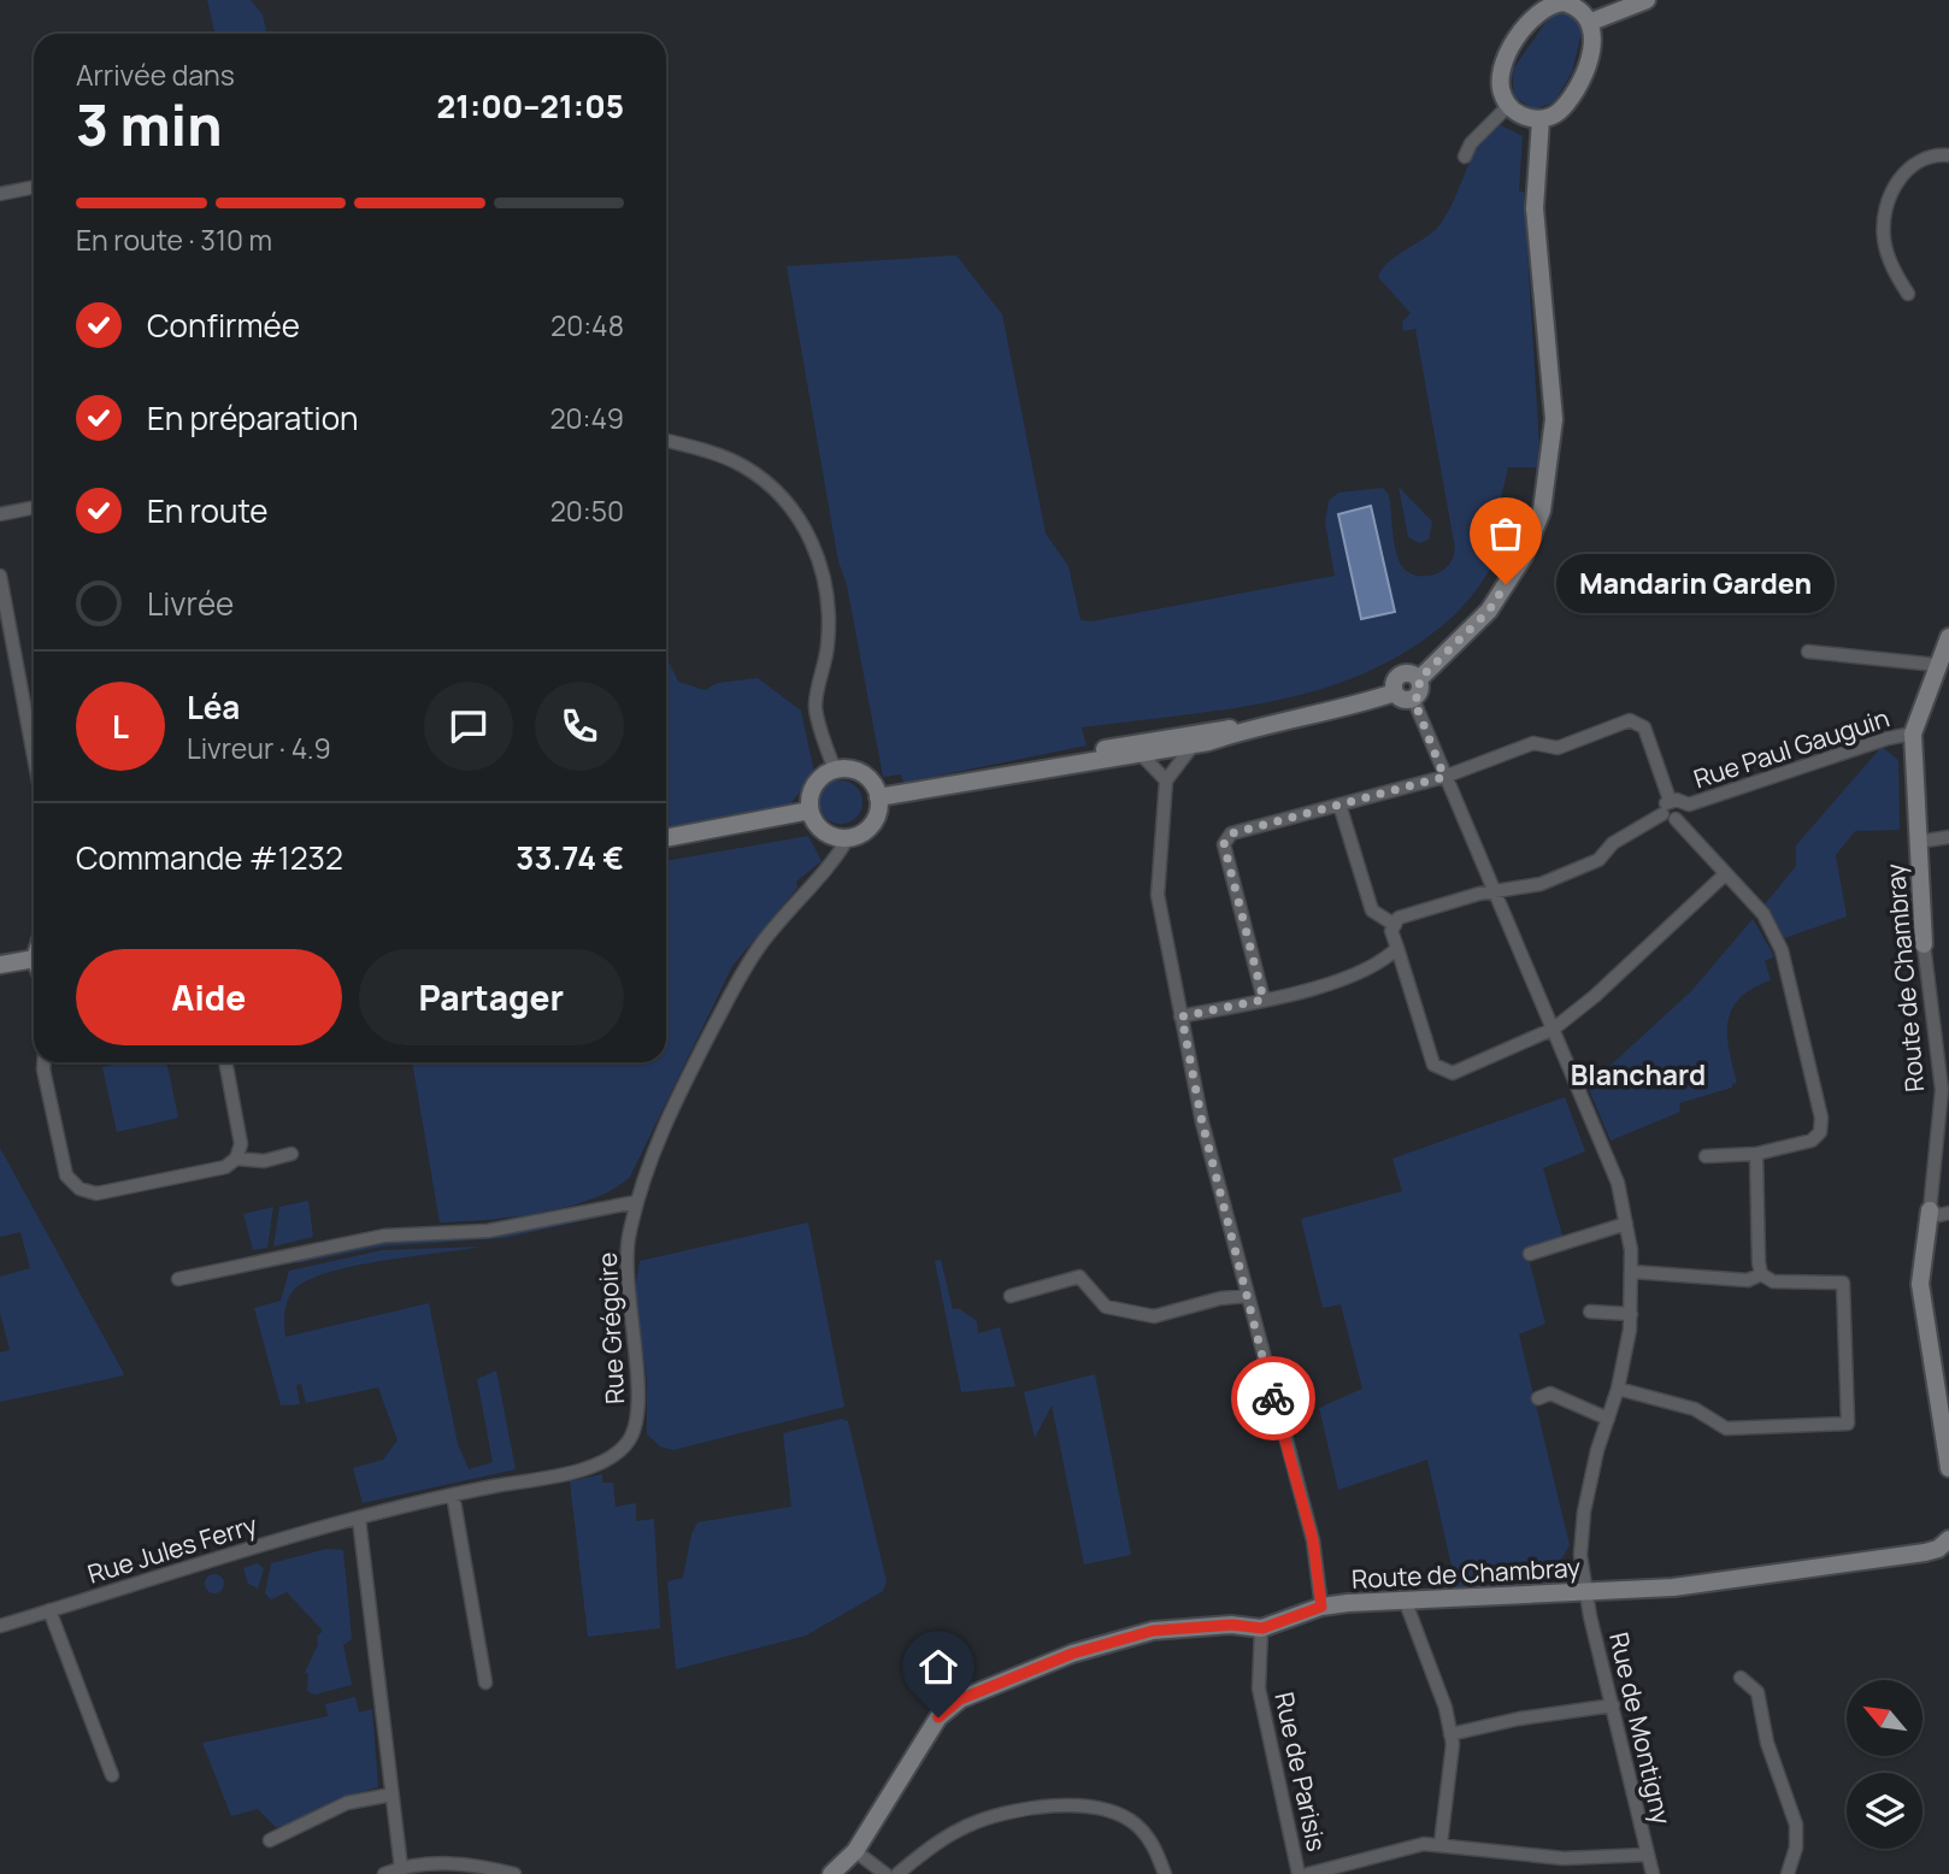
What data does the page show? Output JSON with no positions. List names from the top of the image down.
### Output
{
  "streets": {
    "main road": ["Route de Chambray"],
    "street": [
      "Rue Paul Gauguin",
      "Rue Grégoire",
      "Rue Jules Ferry",
      "Rue de Montigny",
      "Rue de Parisis"
    ]
  },
  "crossings": [
    ["Rue Paul Gauguin", "Route de Chambray"],
    ["Route de Chambray", "Rue de Montigny"],
    ["Route de Chambray", "Rue de Parisis"],
    ["Rue Grégoire", "Rue Jules Ferry"]
  ],
  "districts": ["Blanchard"],
  "places": ["Mandarin Garden"],
  "north": "top left",
  "page": {
    "heading": ["3 min", "Arrivée dans", "21:00–21:05"],
    "panel": [
      "Léa",
      "Livreur · 4.9",
      "Commande #1232",
      "33.74 €"
    ],
    "bar": "En route · 310 m",
    "list": [
      ["Confirmée", "20:48"],
      ["En préparation", "20:49"],
      ["En route", "20:50"],
      "Livrée"
    ],
    "bubble": "Mandarin Garden",
    "round": "L",
    "buttons": ["Aide", "Partager"]
  }
}
